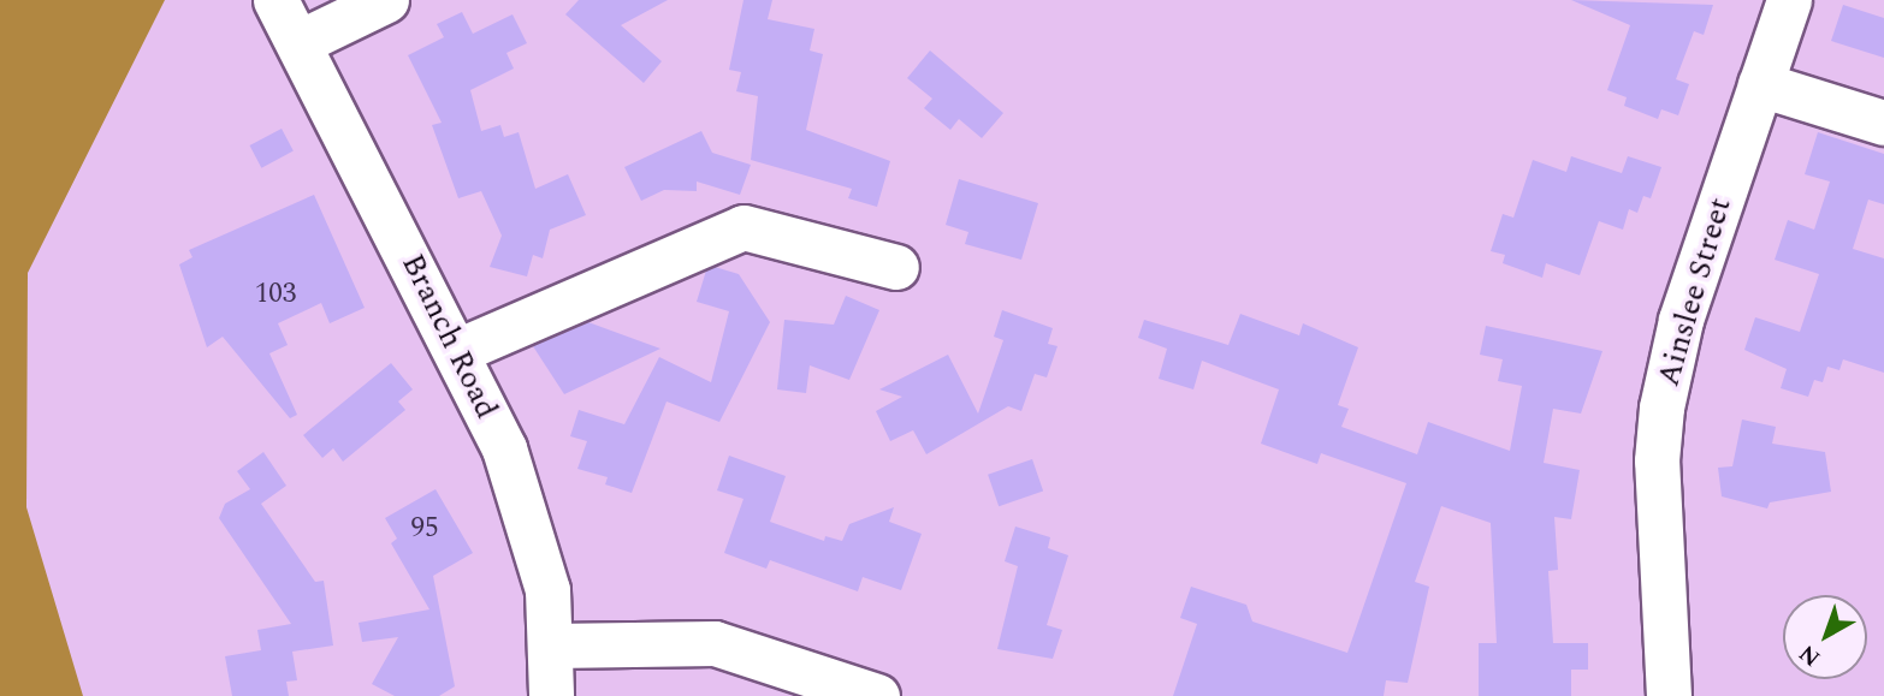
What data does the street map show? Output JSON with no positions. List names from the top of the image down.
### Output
{
  "streets": {
    "street": ["Ainslee Street", "Branch Road"]
  },
  "house_numbers": ["103", "95"],
  "north": "bottom left"
}
